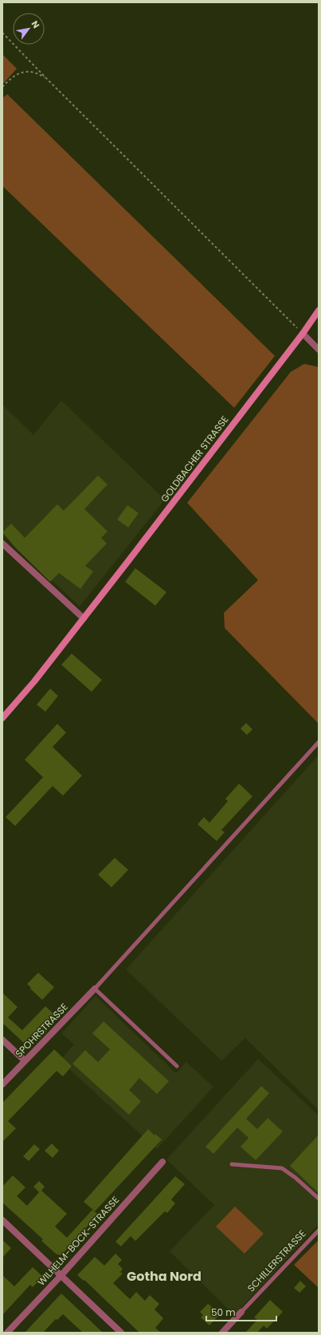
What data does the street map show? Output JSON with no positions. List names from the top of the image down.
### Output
{
  "streets": {
    "main road": ["GOLDBACHER STRASSE"],
    "street": ["SPOHRSTRASSE", "WILHELM-BOCK-STRASSE", "SCHILLERSTRASSE"]
  },
  "districts": ["Gotha Nord"],
  "scale_bar": "50 m",
  "north": "top right"
}
